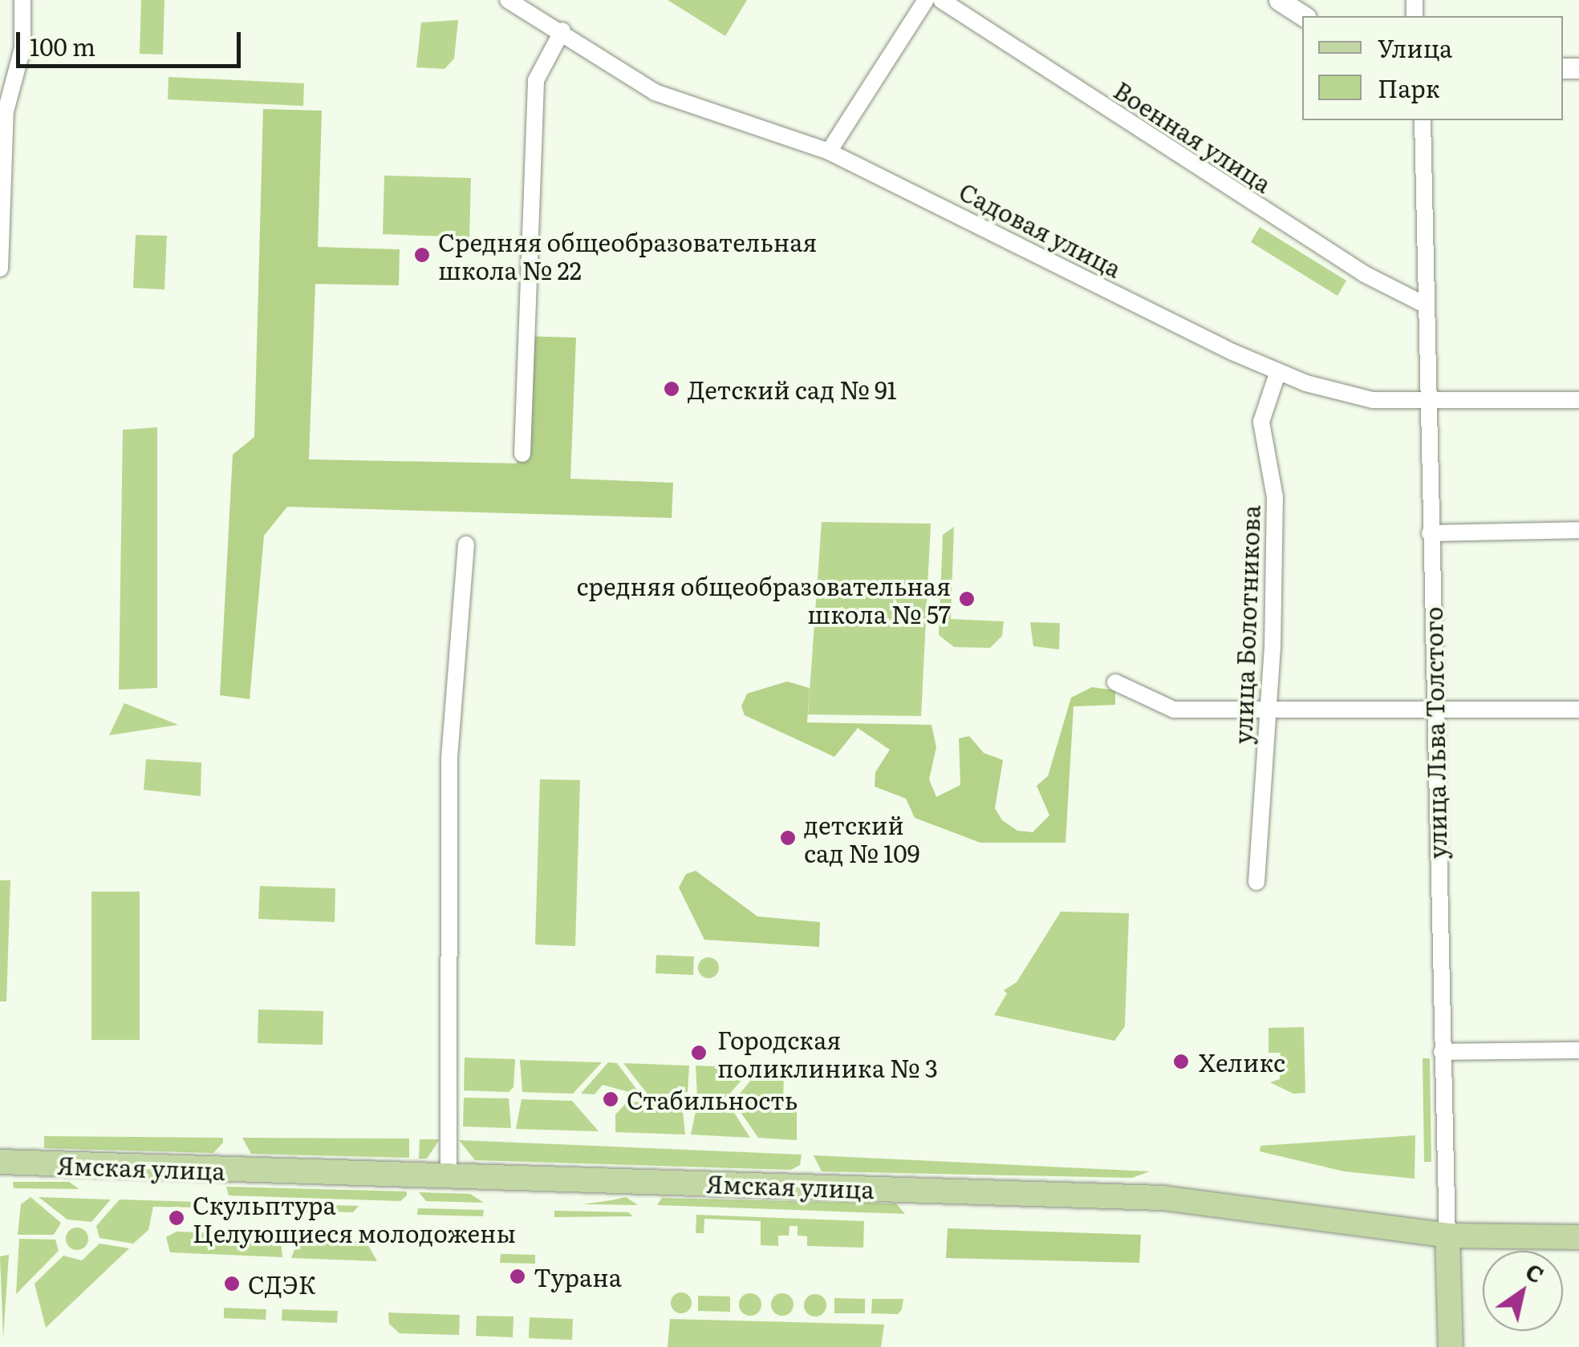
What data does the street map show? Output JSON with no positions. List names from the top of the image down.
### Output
{
  "streets": {
    "main road": ["улица Льва Толстого", "Ямская улица"],
    "street": ["Военная улица", "Садовая улица", "улица Болотникова"]
  },
  "crossings": [
    ["Военная улица", "улица Льва Толстого"],
    ["Садовая улица", "улица Болотникова"],
    ["Садовая улица", "улица Льва Толстого"],
    ["улица Льва Толстого", "Ямская улица"]
  ],
  "places": [
    "Средняя общеобразовательная школа № 22",
    "Детский сад № 91",
    "средняя общеобразовательная школа № 57",
    "детский сад № 109",
    "Городская поликлиника № 3",
    "Хеликс",
    "Стабильность",
    "Скульптура Целующиеся молодожены",
    "Турана",
    "СДЭК"
  ],
  "legend": ["Улица", "Парк"],
  "scale_bar": "100 m",
  "north": "top right"
}
